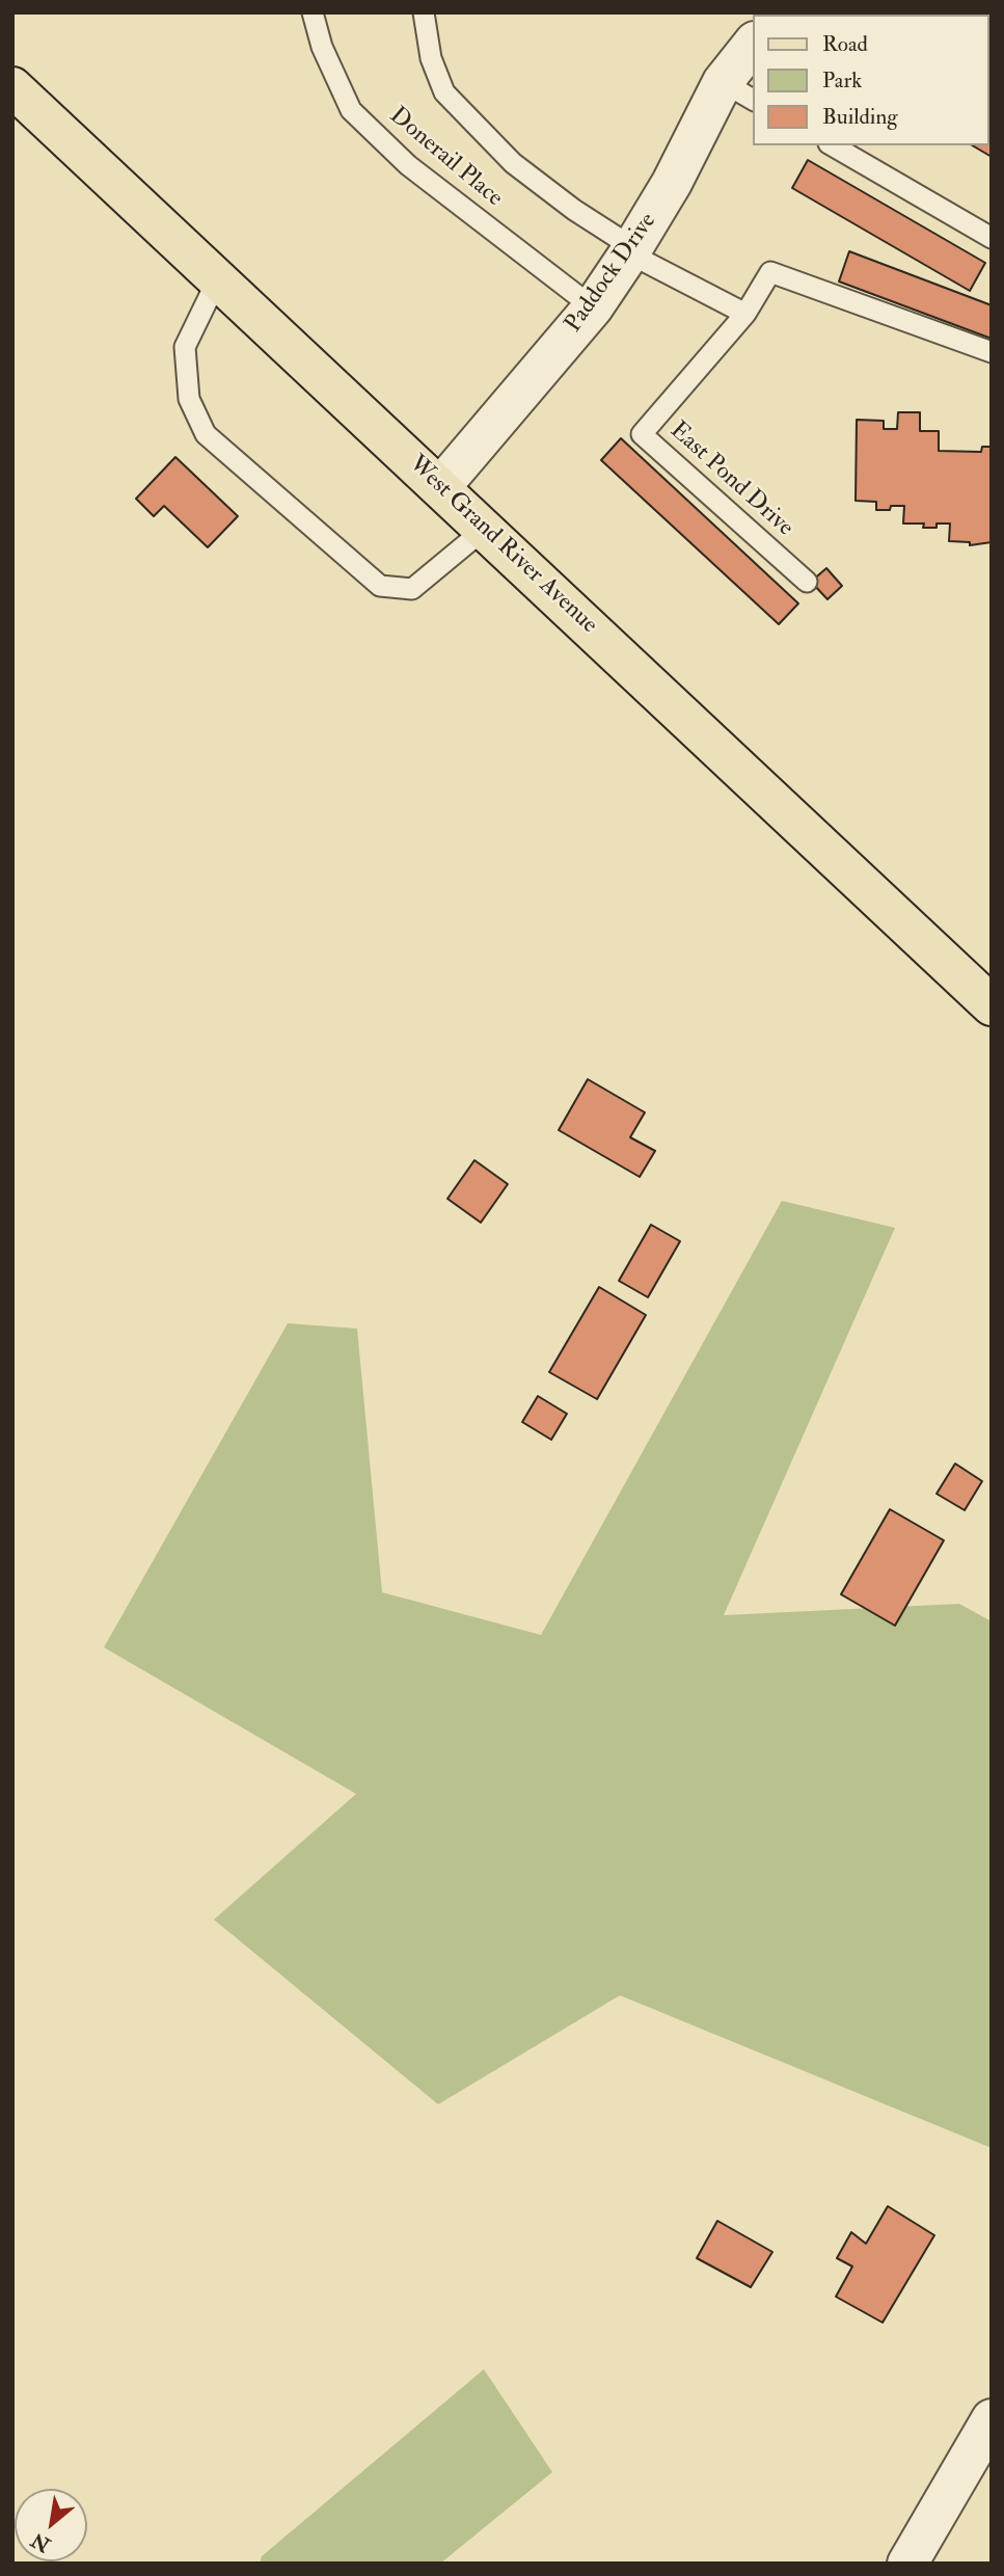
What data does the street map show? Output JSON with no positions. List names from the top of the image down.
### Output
{
  "streets": {
    "main road": ["West Grand River Avenue"],
    "street": ["Paddock Drive"],
    "lane": ["Donerail Place", "East Pond Drive"]
  },
  "crossings": [
    ["Donerail Place", "Paddock Drive"],
    ["Paddock Drive", "West Grand River Avenue"]
  ],
  "legend": ["Road", "Park", "Building"],
  "north": "bottom left"
}
